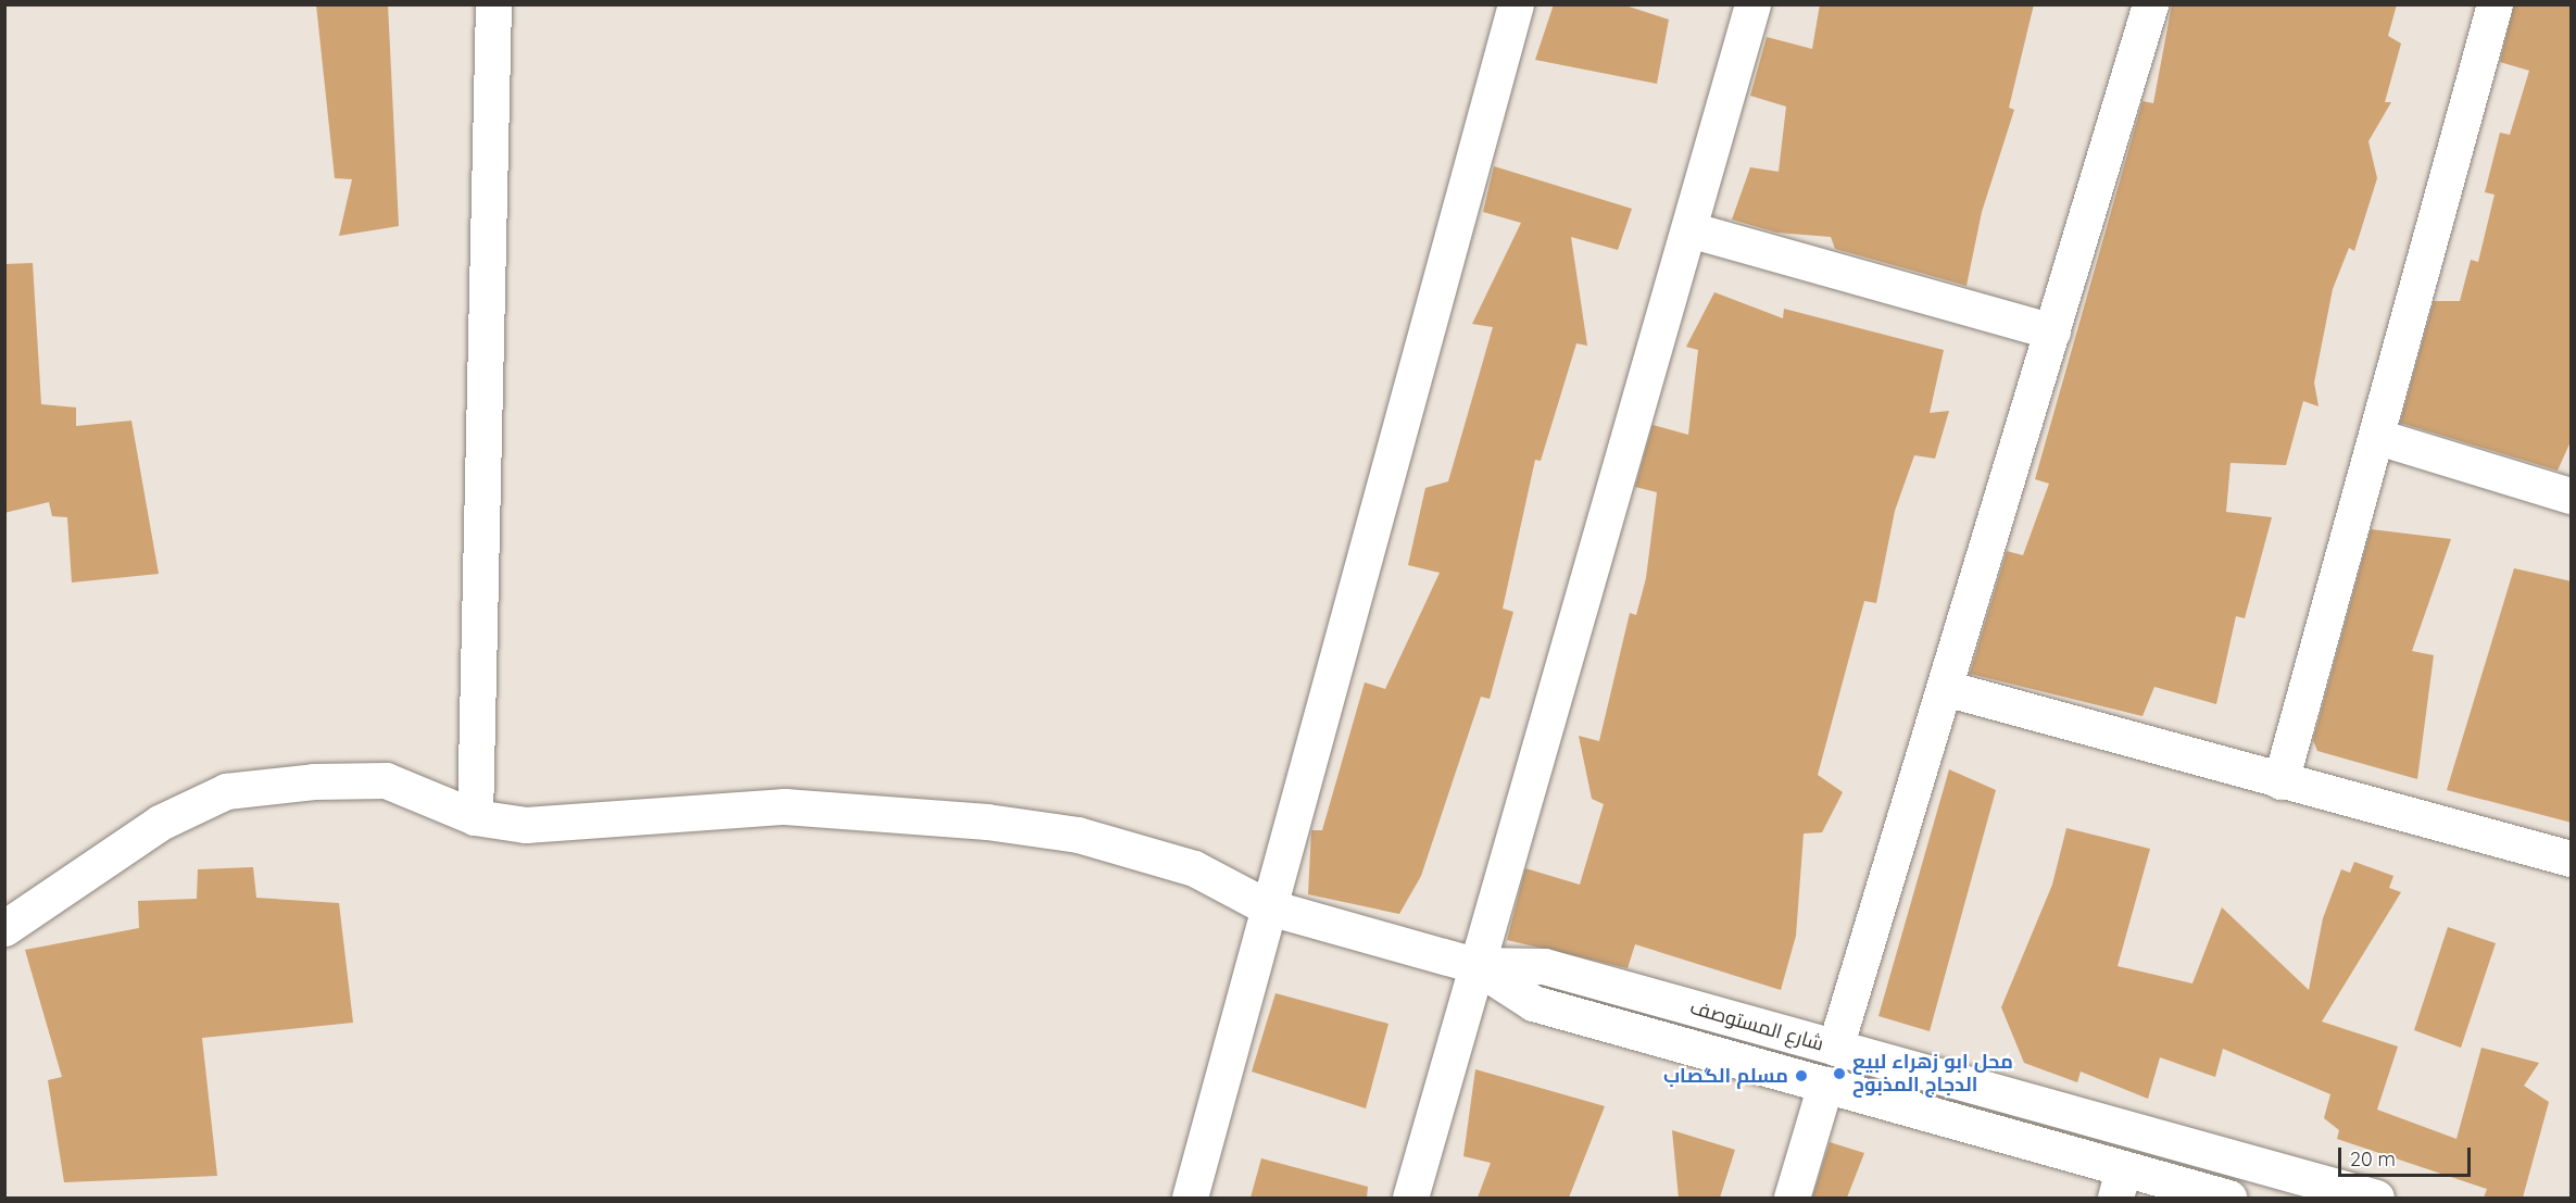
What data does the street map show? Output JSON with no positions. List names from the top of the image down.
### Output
{
  "streets": {
    "street": ["شارع المستوصف"]
  },
  "places": ["محل ابو زهراء لبيع الدجاج المذبوح", "مسلم الگصاب"],
  "scale_bar": "20 m"
}
